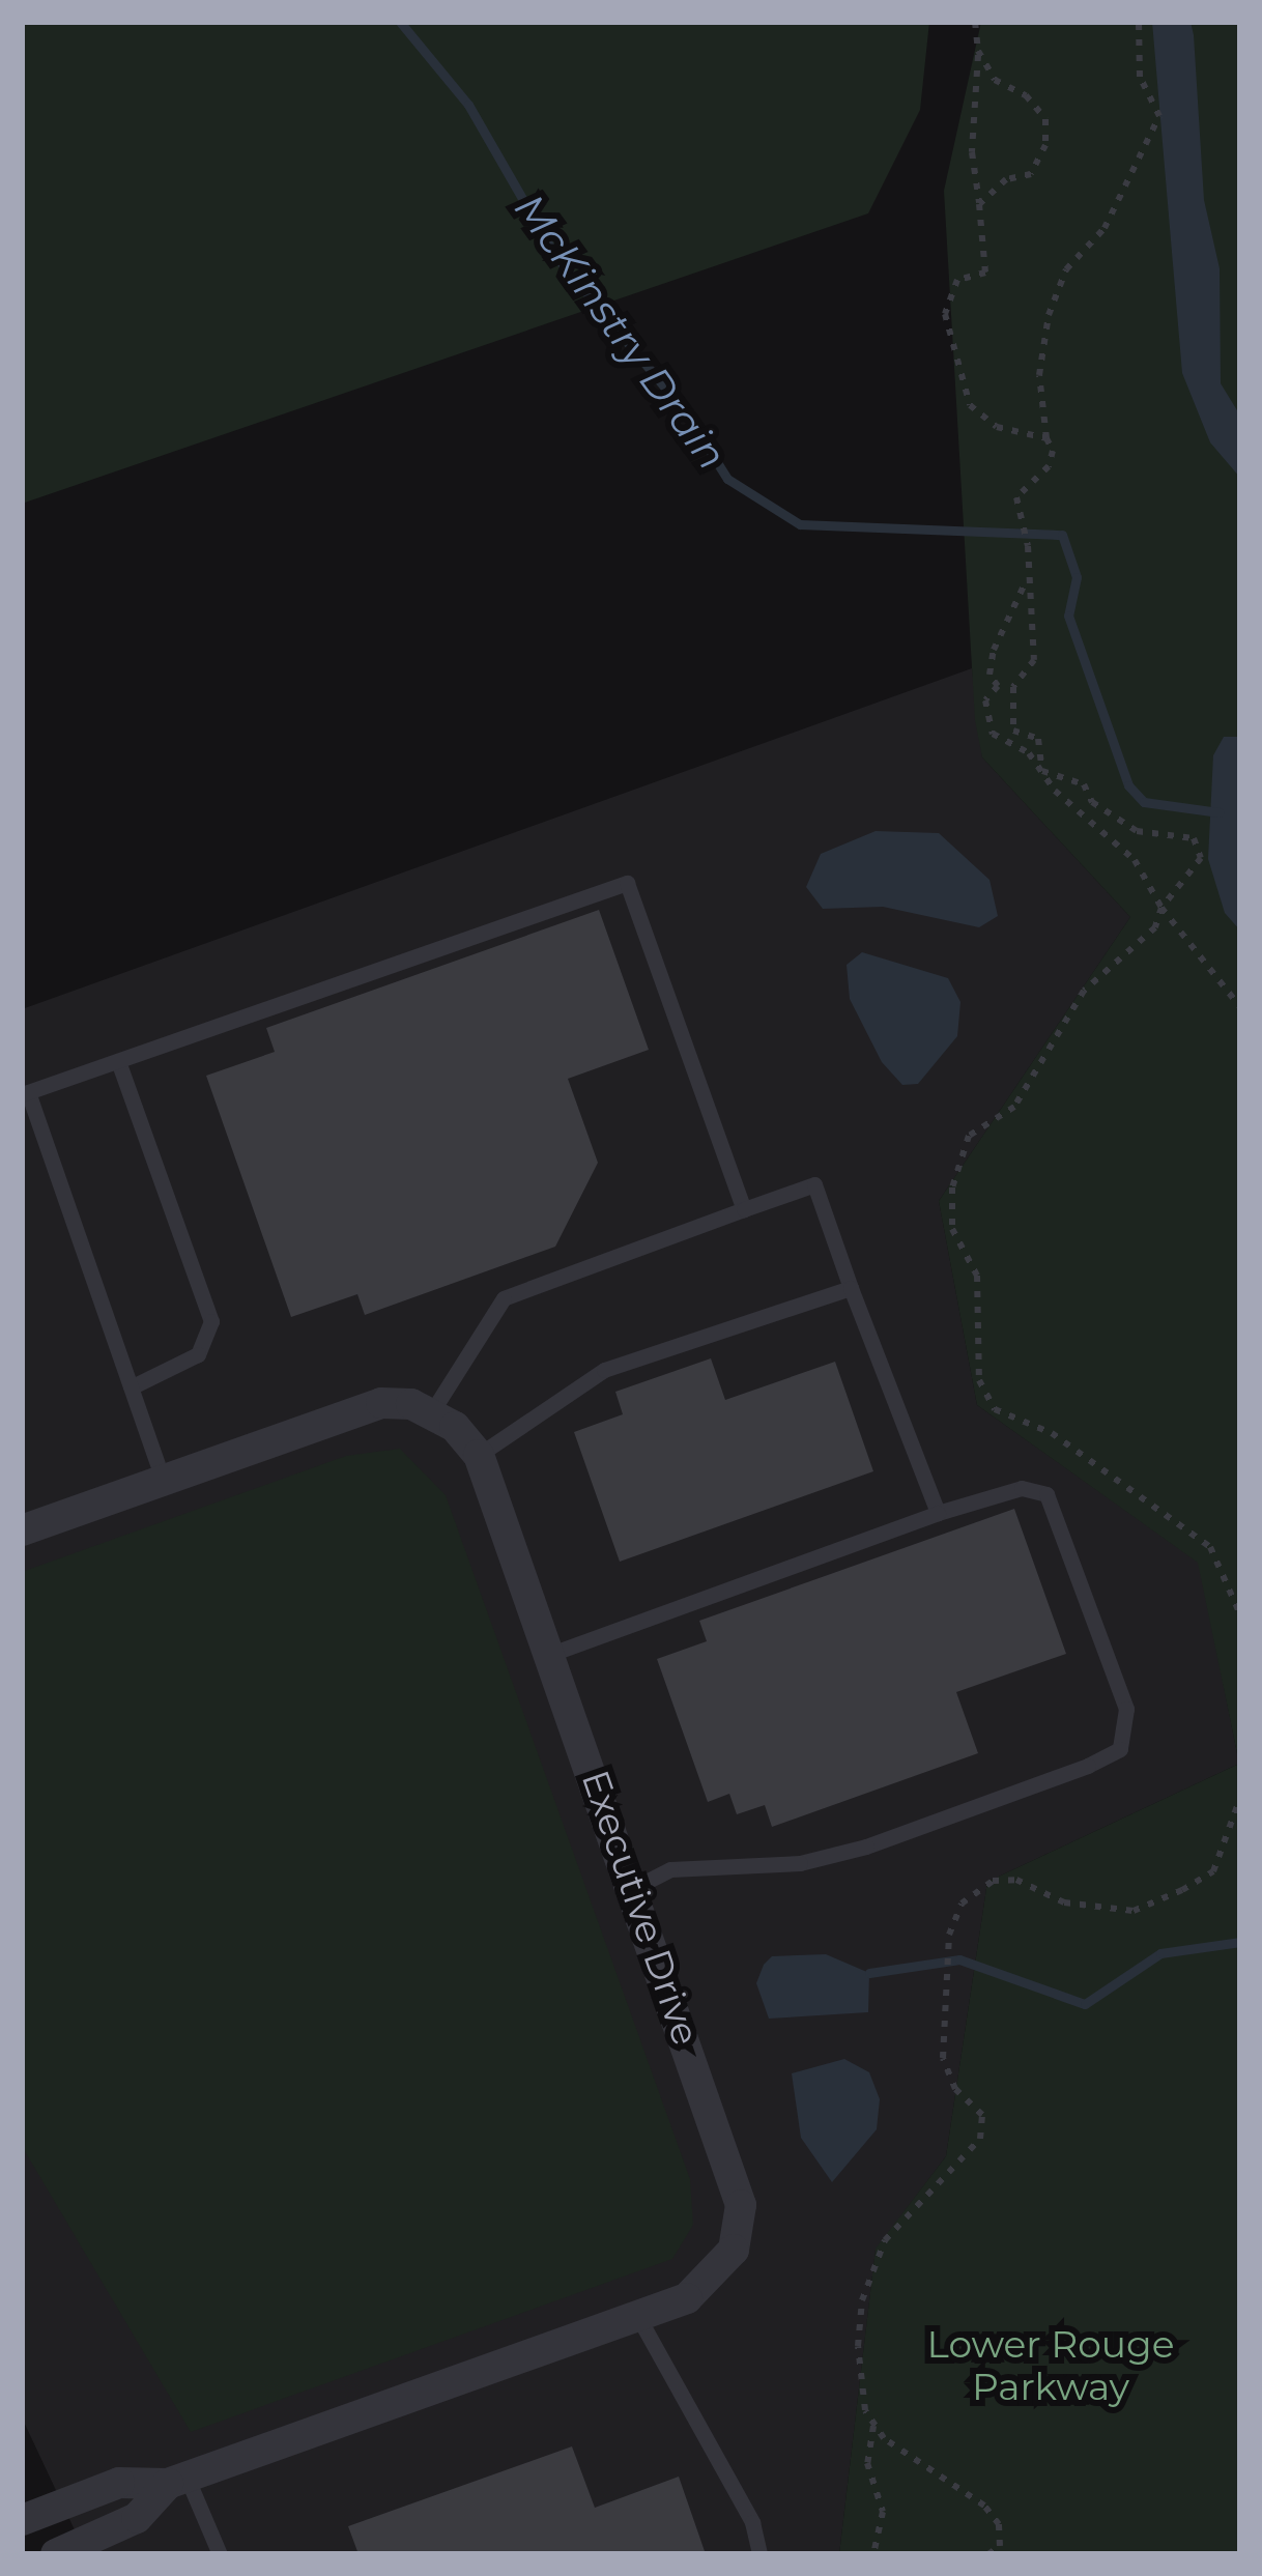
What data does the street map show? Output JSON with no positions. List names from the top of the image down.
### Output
{
  "streets": {
    "street": ["Executive Drive"]
  },
  "water": ["McKinstry Drain"],
  "parks": ["Lower Rouge Parkway"]
}
